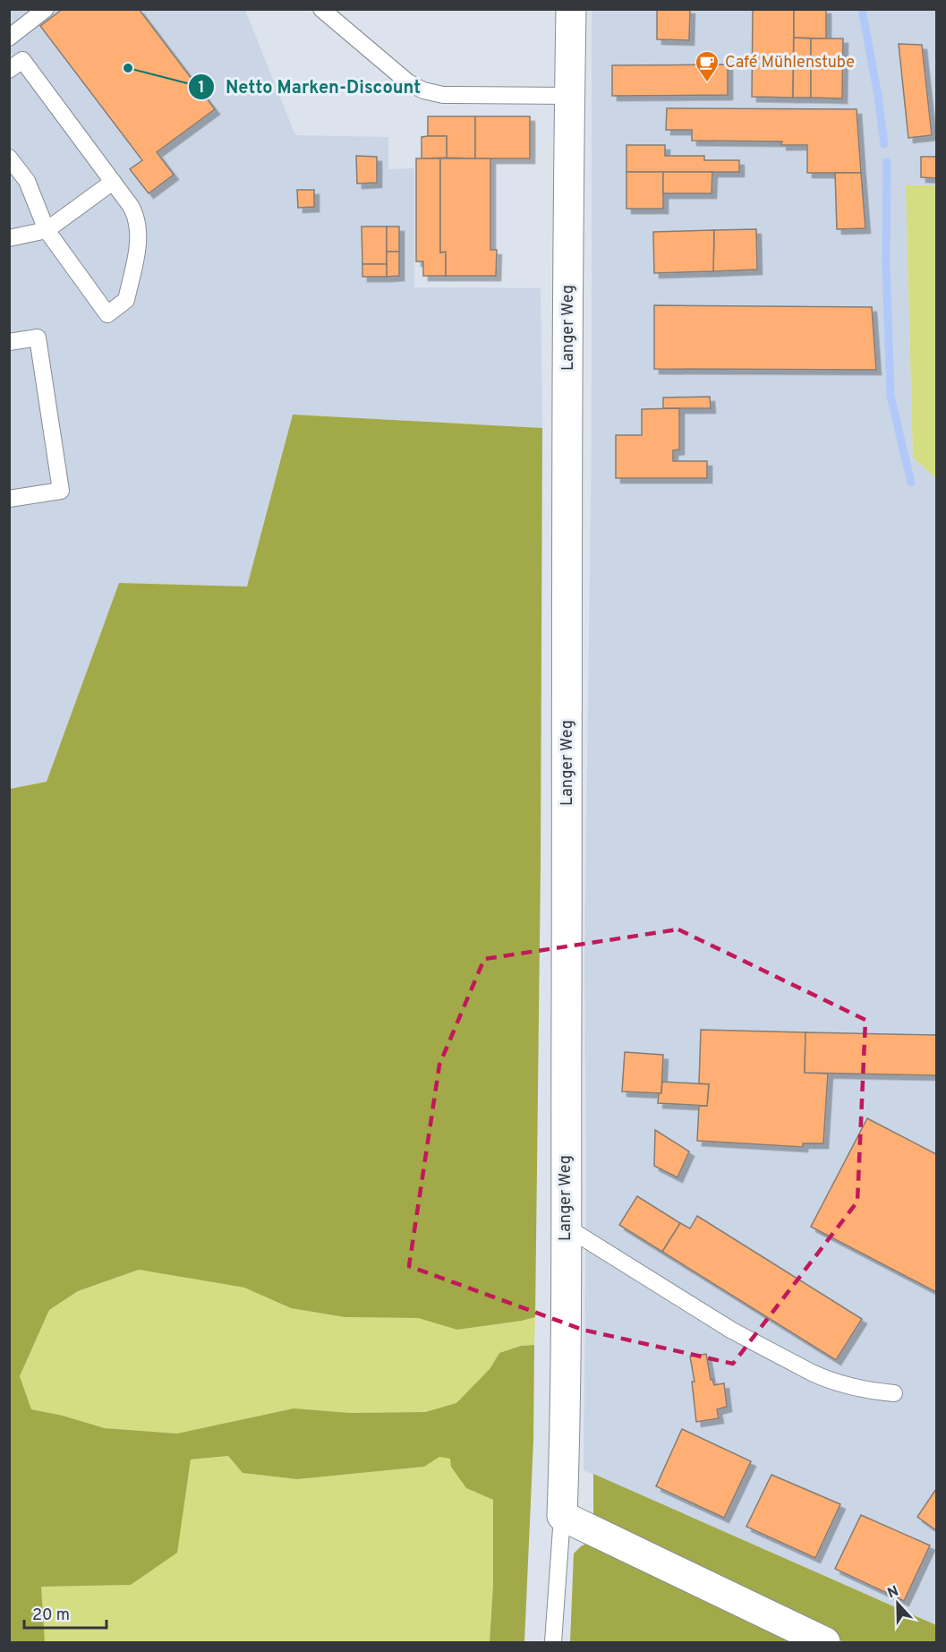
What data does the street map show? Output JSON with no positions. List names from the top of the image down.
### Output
{
  "streets": {
    "street": ["Langer Weg"]
  },
  "places": {
    "other": ["Netto Marken-Discount"],
    "cafe": ["Café Mühlenstube"]
  },
  "scale_bar": "20 m",
  "north": "top"
}
